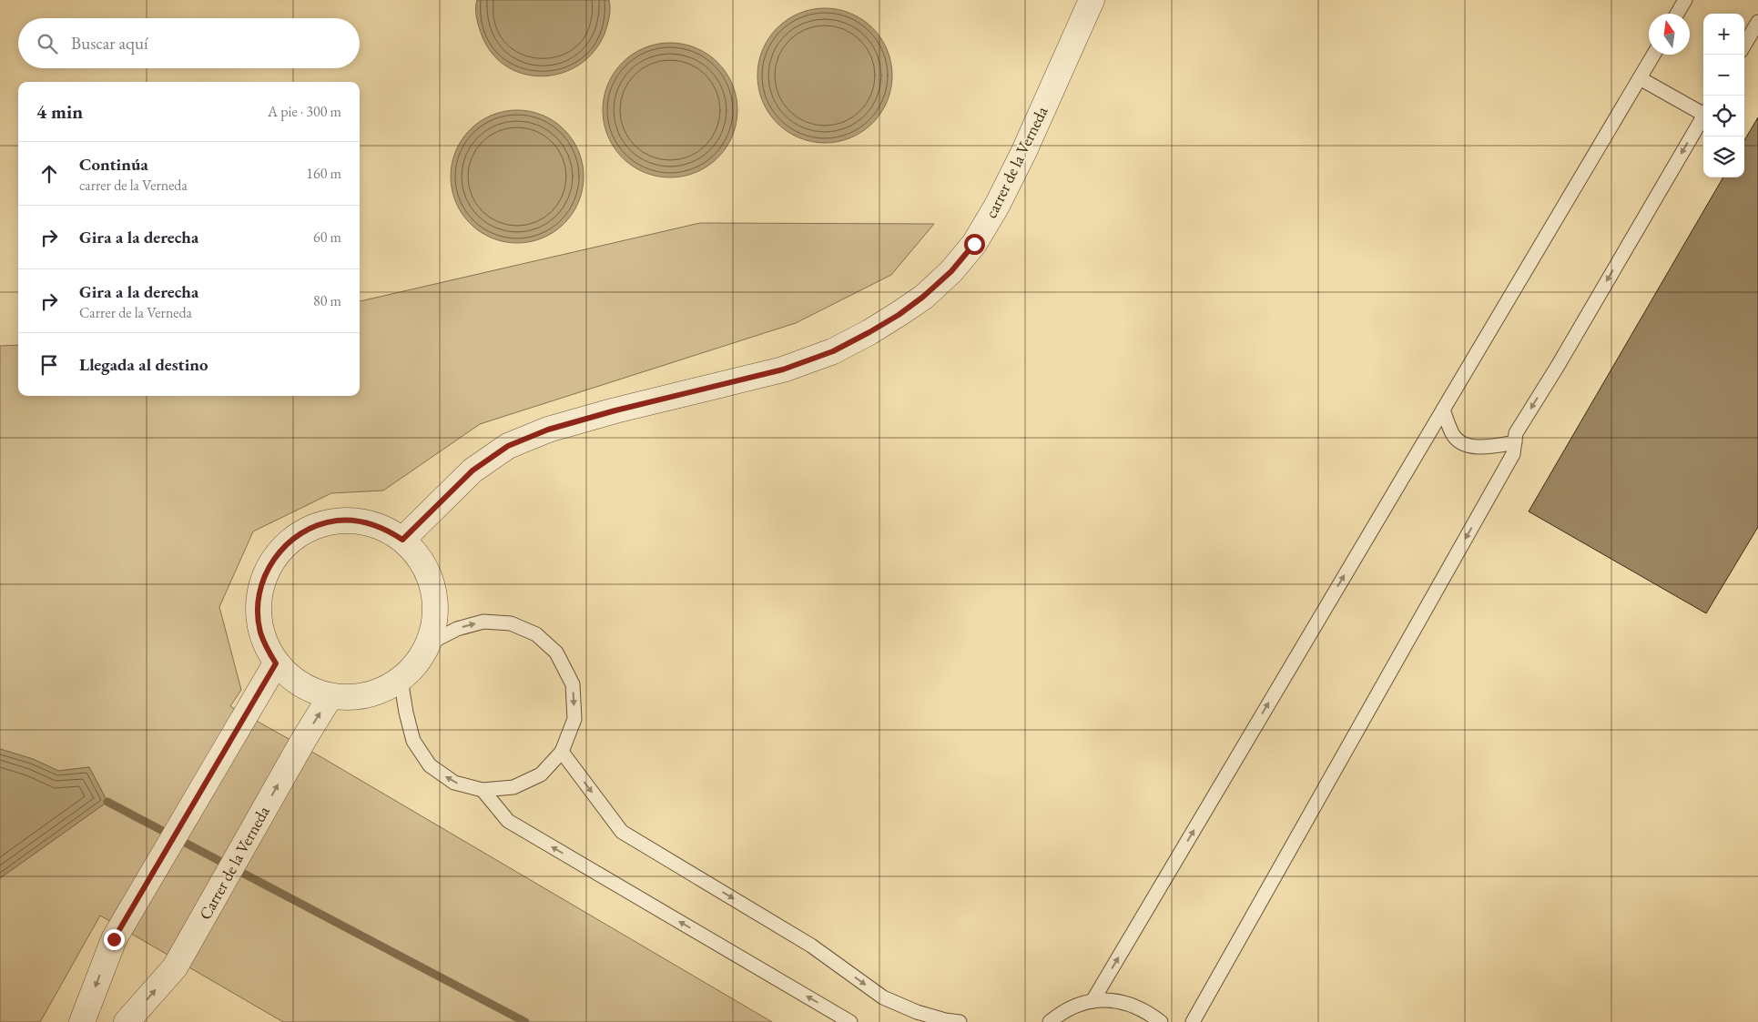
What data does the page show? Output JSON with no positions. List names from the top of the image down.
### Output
{
  "streets": {
    "street": ["carrer de la Verneda", "Carrer de la Verneda"]
  },
  "north": "top",
  "page": {
    "map_buttons": ["+", "−"],
    "search": "Buscar aquí",
    "heading": ["4 min", "A pie · 300 m"],
    "list": [
      ["Continúa", "carrer de la Verneda", "160 m"],
      ["Gira a la derecha", "60 m"],
      ["Gira a la derecha", "Carrer de la Verneda", "80 m"],
      "Llegada al destino"
    ]
  }
}
